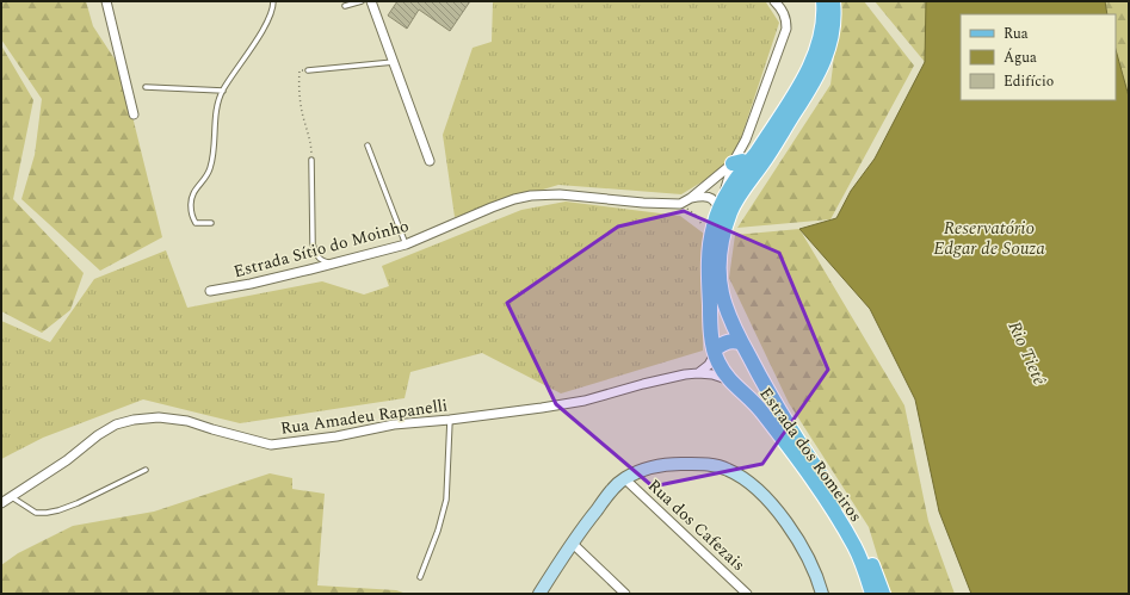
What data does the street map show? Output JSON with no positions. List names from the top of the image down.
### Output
{
  "streets": {
    "main road": ["Estrada dos Romeiros"],
    "street": ["Estrada Sítio do Moinho", "Rua Amadeu Rapanelli", "Rua dos Cafezais"]
  },
  "water": ["Reservatório Edgar de Souza", "Rio Tietê"],
  "legend": ["Rua", "Água", "Edifício"]
}
